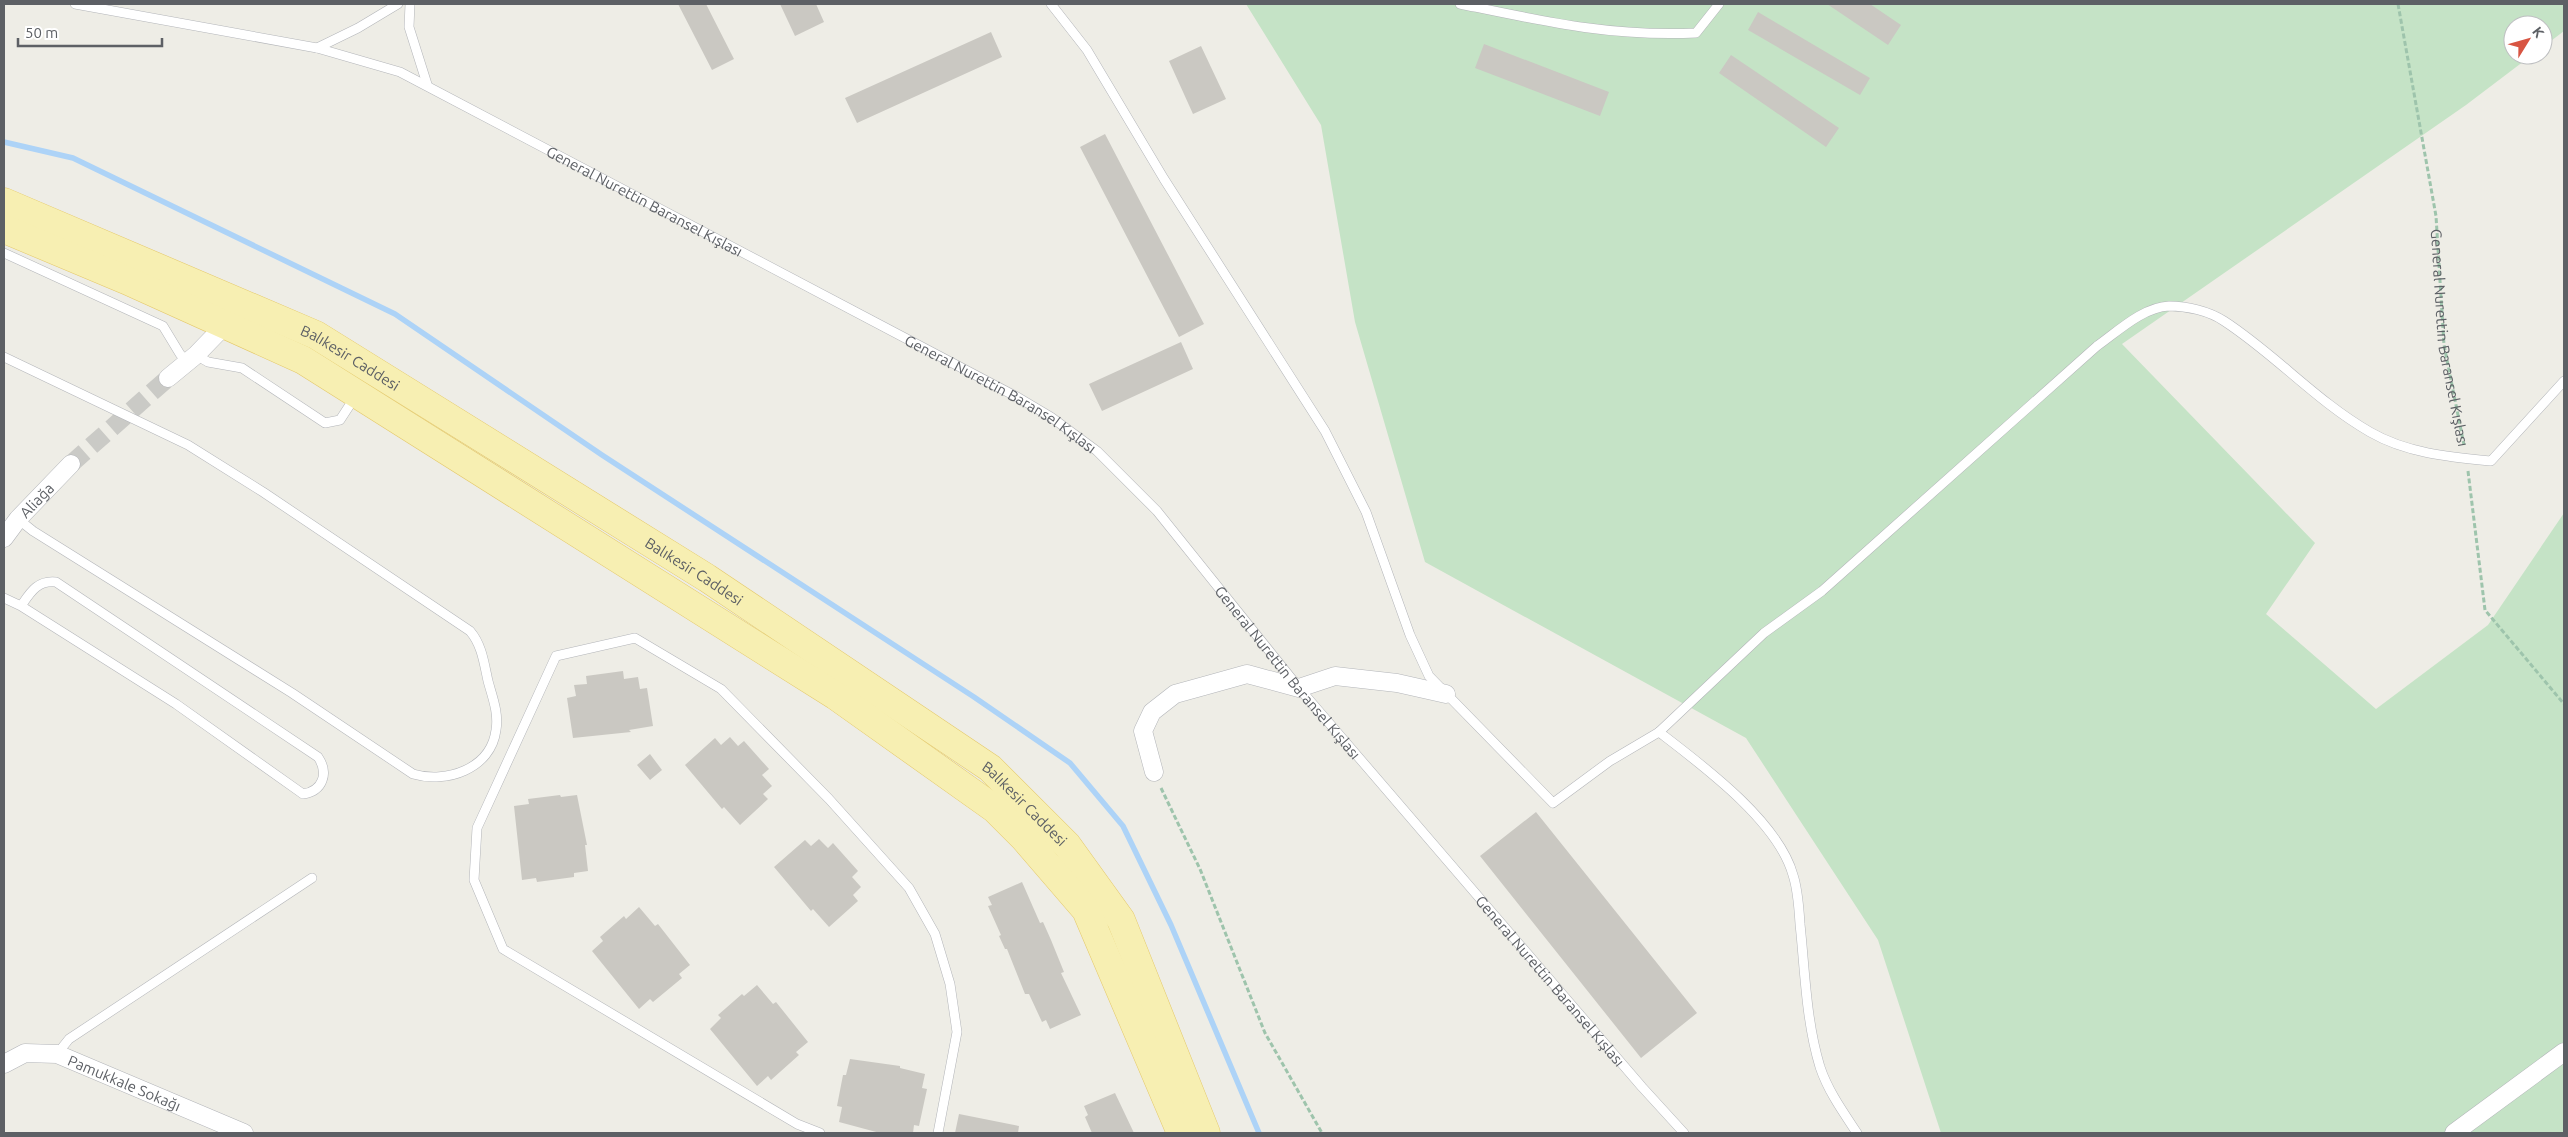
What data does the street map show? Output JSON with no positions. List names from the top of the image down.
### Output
{
  "streets": {
    "main road": ["Balıkesir Caddesi"],
    "street": ["Aliağa", "Pamukkale Sokağı"],
    "lane": ["General Nurettin Baransel Kışlası"]
  },
  "scale_bar": "50 m",
  "north": "top right"
}
